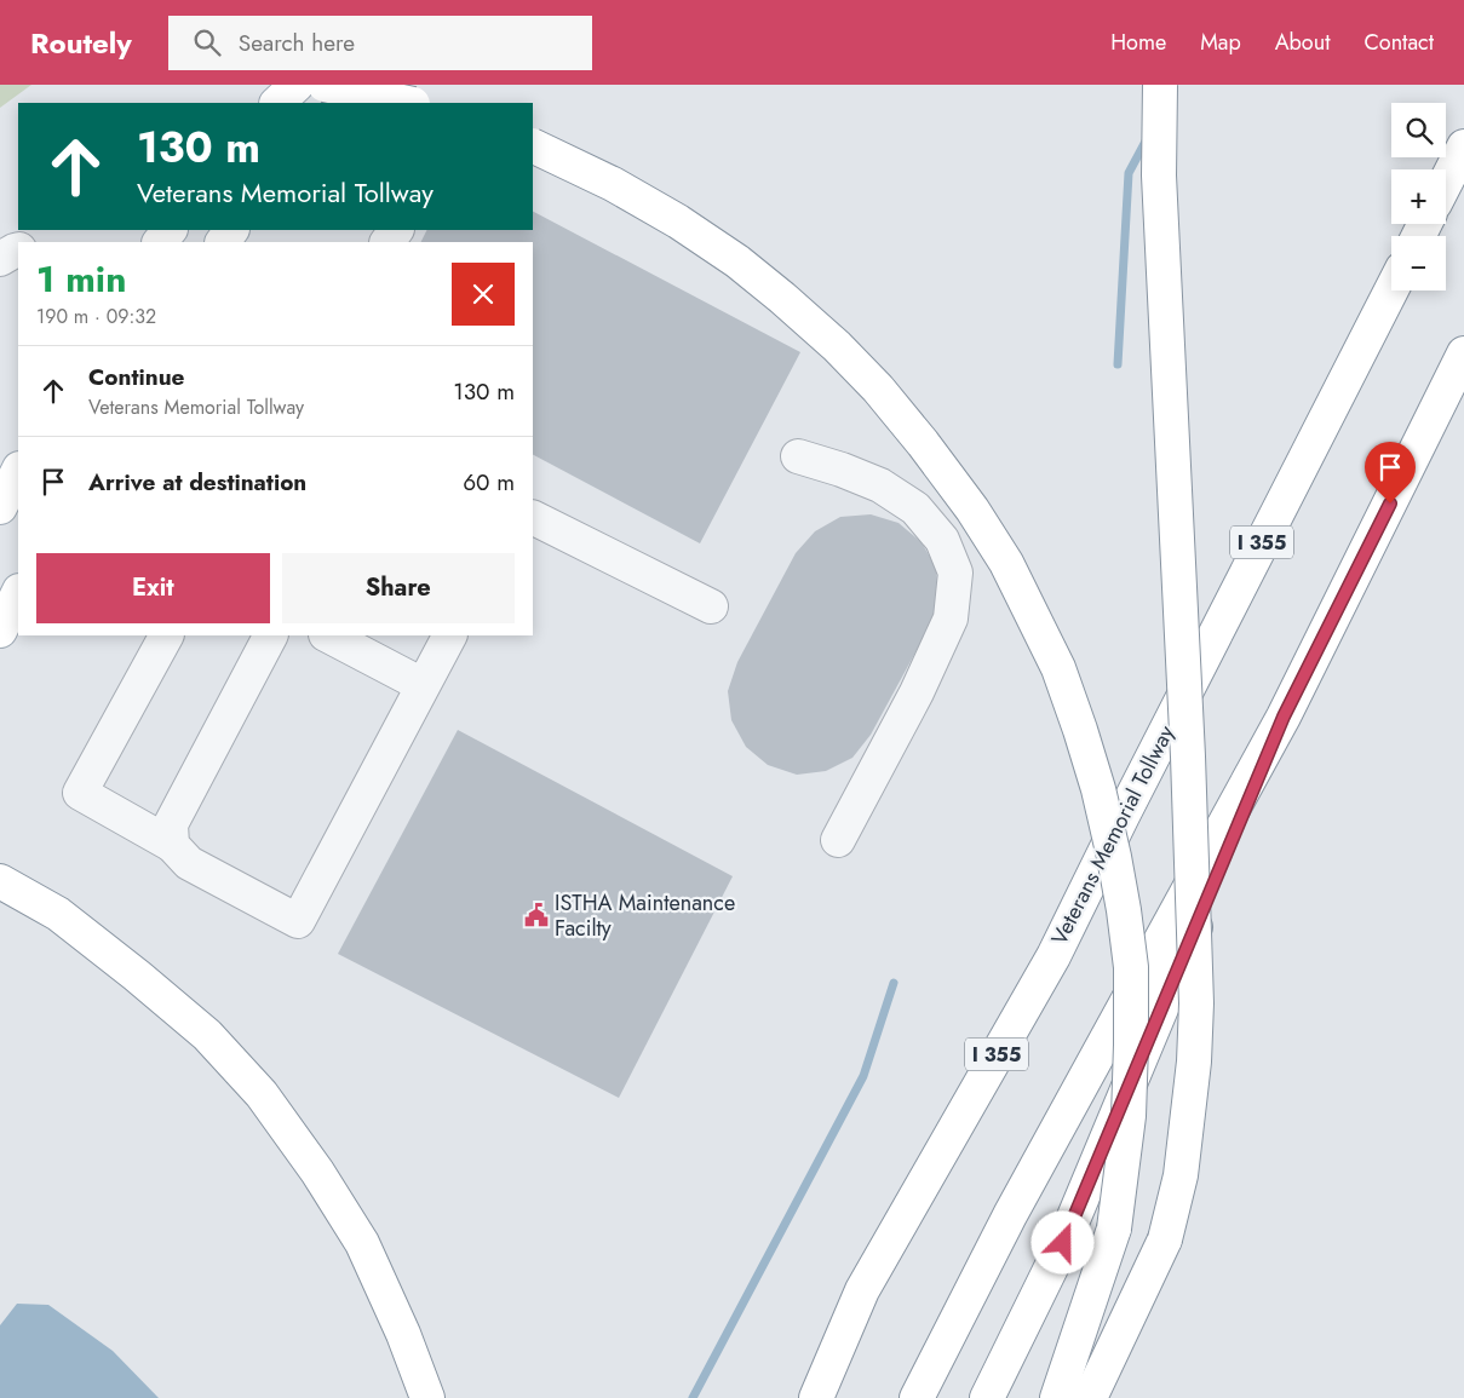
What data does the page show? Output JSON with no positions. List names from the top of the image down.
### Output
{
  "streets": {
    "main road": ["I 355", "Veterans Memorial Tollway"]
  },
  "places": {
    "public building": ["ISTHA Maintenance Facilty"]
  },
  "page": {
    "header": "Routely",
    "search": "Search here",
    "nav": [
      "Home",
      "Map",
      "About",
      "Contact"
    ],
    "map_buttons": ["+", "−"],
    "turn": ["130 m", "Veterans Memorial Tollway"],
    "heading": ["1 min", "190 m · 09:32"],
    "list": [
      {
        "name": "Continue",
        "note": "Veterans Memorial Tollway",
        "value": "130 m"
      },
      {
        "name": "Arrive at destination",
        "value": "60 m"
      }
    ],
    "buttons": ["Exit", "Share"]
  }
}
